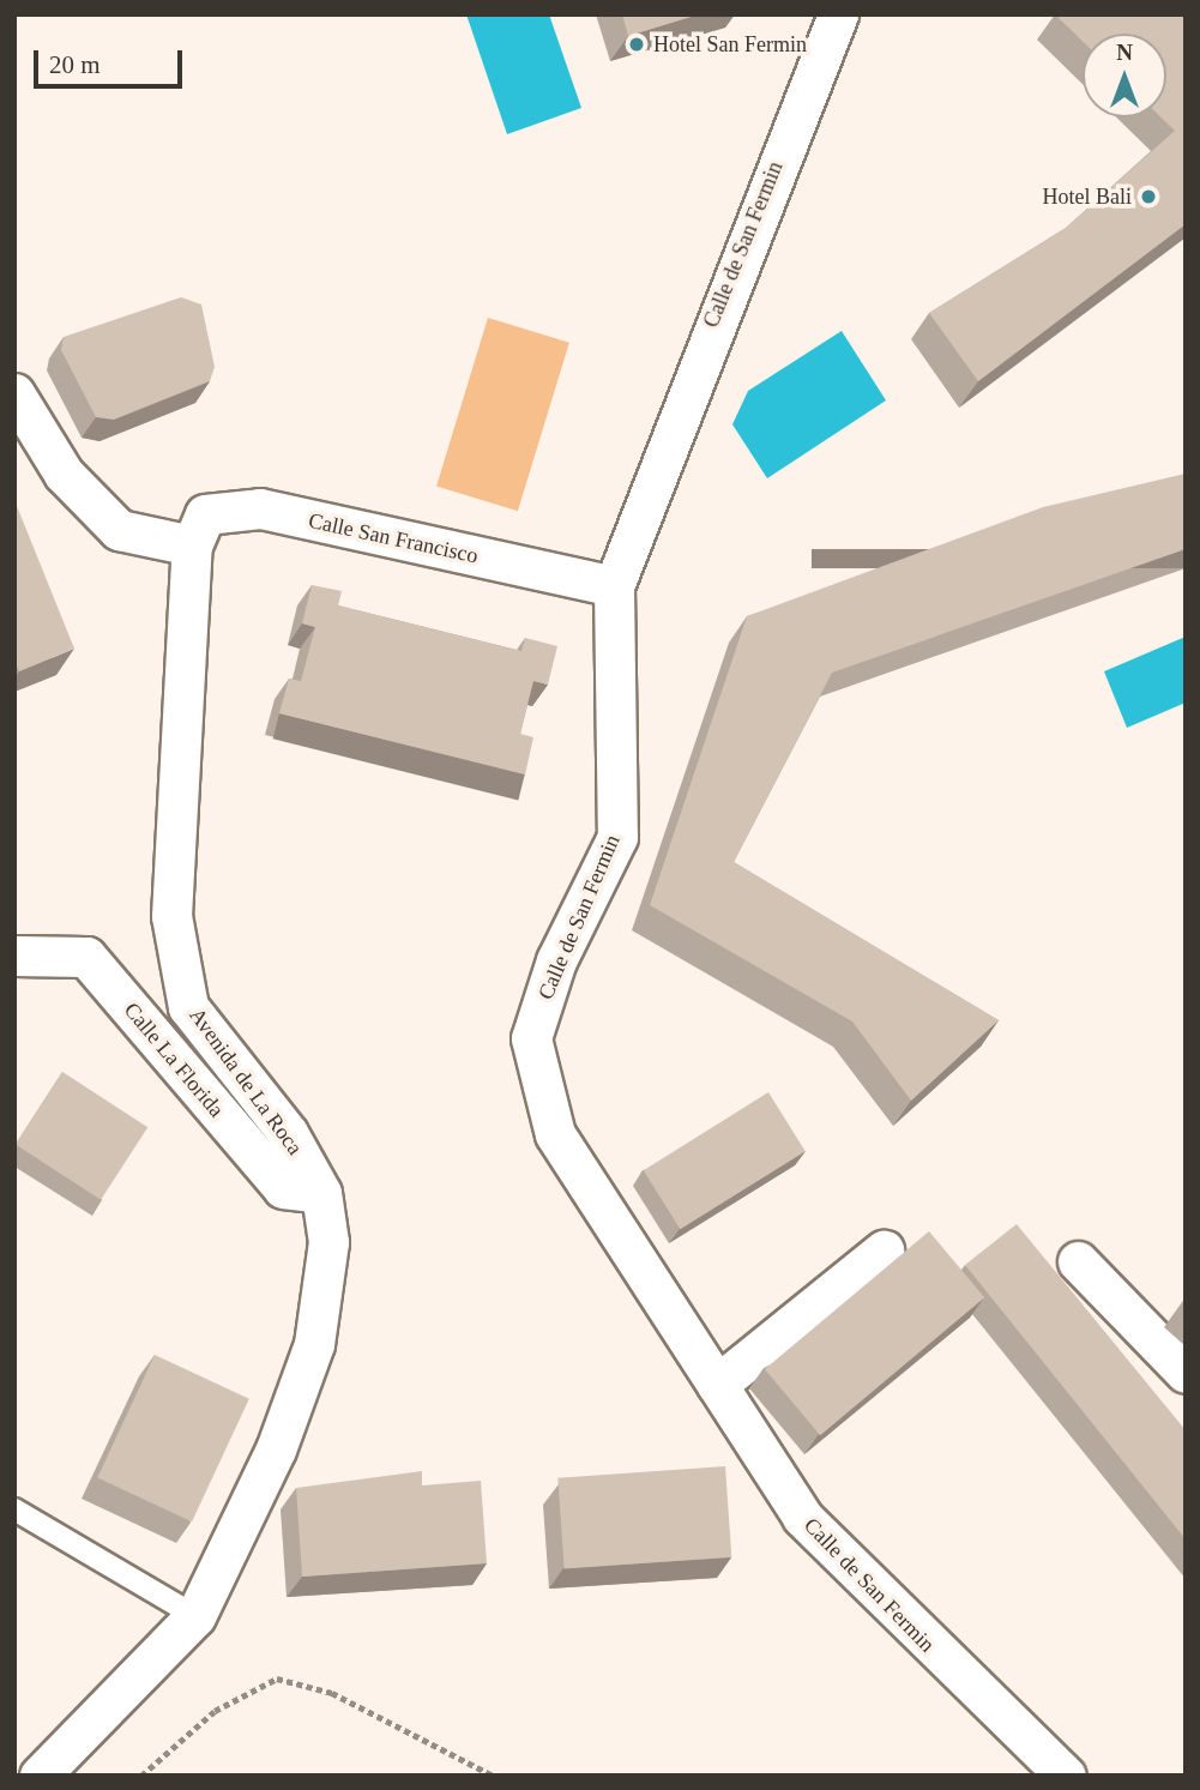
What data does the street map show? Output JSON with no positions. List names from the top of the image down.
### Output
{
  "streets": {
    "street": [
      "Calle de San Fermin",
      "Calle San Francisco",
      "Calle La Florida",
      "Avenida de La Roca"
    ]
  },
  "crossings": [
    ["Calle de San Fermin", "Calle San Francisco"],
    ["Calle San Francisco", "Avenida de La Roca"],
    ["Calle La Florida", "Avenida de La Roca"]
  ],
  "places": ["Hotel San Fermin", "Hotel Bali"],
  "scale_bar": "20 m",
  "north": "top"
}
